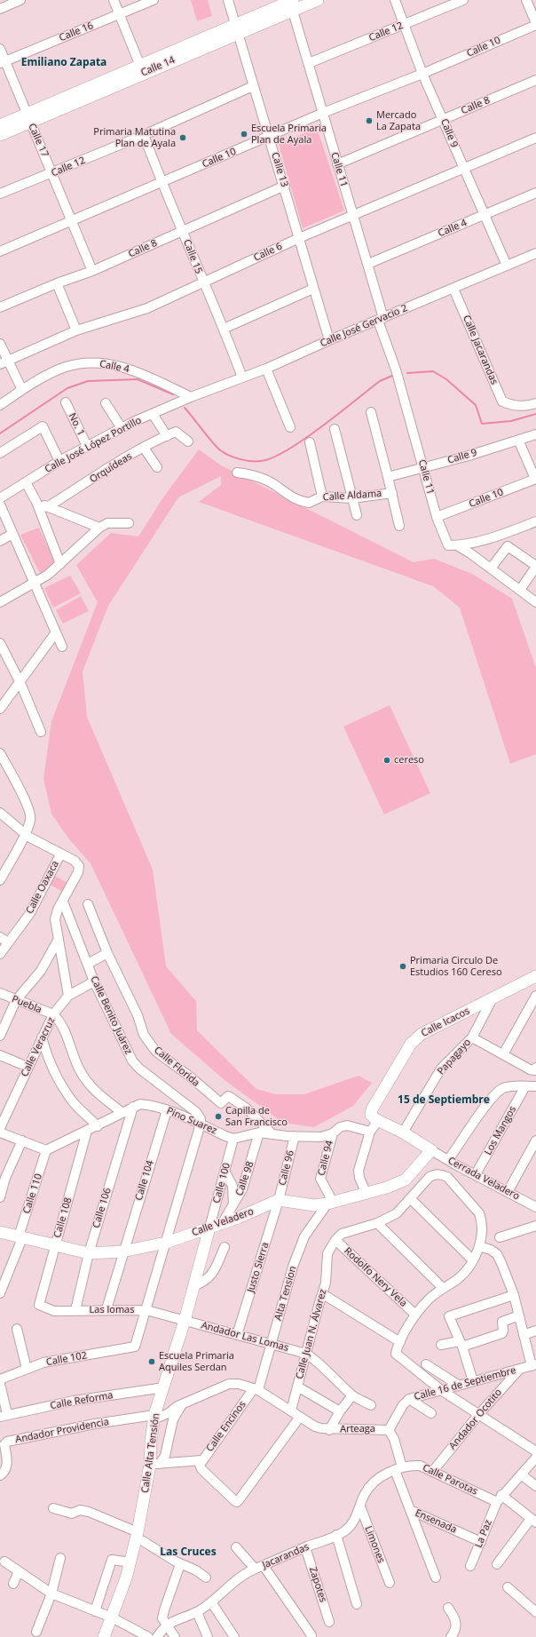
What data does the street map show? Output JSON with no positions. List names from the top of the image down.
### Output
{
  "streets": {
    "main road": [
      "Calle 14",
      "Calle Icacos",
      "Calle Veladero",
      "Calle Alta Tensión"
    ],
    "street": [
      "Calle 16",
      "Calle 12",
      "Calle 10",
      "Calle 8",
      "Calle 9",
      "Calle 17",
      "Calle 13",
      "Calle 11",
      "Calle 4",
      "Calle 6",
      "Calle 15",
      "Calle José Gervacio 2",
      "Calle Jacarandas",
      "No. 1",
      "Calle José López Portillo",
      "Orquídeas",
      "Calle Aldama",
      "Calle Oaxaca",
      "Puebla",
      "Calle Benito Juárez",
      "Calle Veracruz",
      "Papagayo",
      "Calle Florida",
      "Pino Suarez",
      "Los Mangos",
      "Calle 94",
      "Calle 96",
      "Calle 98",
      "Cerrada Veladero",
      "Calle 104",
      "Calle 100",
      "Calle 110",
      "Calle 106",
      "Calle 108",
      "Justo Sierra",
      "Rodolfo Nery Vela",
      "Alta Tension",
      "Las lomas",
      "Calle Juan N. Álvarez",
      "Andador Las Lomas",
      "Calle 102",
      "Calle 16 de Septiembre",
      "Calle Reforma",
      "Andador Ocotito",
      "Calle Encinos",
      "Arteaga",
      "Andador Providencia",
      "Calle Parotas",
      "Ensenada",
      "La Paz",
      "Limones",
      "Jacarandas",
      "Zapotes"
    ]
  },
  "crossings": [
    ["Calle 16", "Calle 17"],
    ["Calle 12", "Calle 9"],
    ["Calle 12", "Calle 17"],
    ["Calle 12", "Calle 13"],
    ["Calle 12", "Calle 11"],
    ["Calle 12", "Calle 15"],
    ["Calle 10", "Calle 9"],
    ["Calle 10", "Calle 17"],
    ["Calle 10", "Calle 13"],
    ["Calle 10", "Calle 11"],
    ["Calle 10", "Calle 15"],
    ["Calle 14", "Calle 17"],
    ["Calle 14", "Calle 13"],
    ["Calle 14", "Calle 11"],
    ["Calle 8", "Calle 9"],
    ["Calle 8", "Calle 17"],
    ["Calle 8", "Calle 13"],
    ["Calle 8", "Calle 11"],
    ["Calle 8", "Calle 15"],
    ["Calle 9", "Calle 11"],
    ["Calle 9", "Calle 4"],
    ["Calle 9", "Calle 6"],
    ["Calle 9", "Calle José Gervacio 2"],
    ["Calle 13", "Calle 6"],
    ["Calle 13", "Calle José Gervacio 2"],
    ["Calle 11", "Calle 4"],
    ["Calle 11", "Calle 6"],
    ["Calle 11", "Calle José Gervacio 2"],
    ["Calle 4", "Calle José Gervacio 2"],
    ["Calle 4", "Calle José López Portillo"],
    ["Calle 6", "Calle 15"],
    ["Calle 15", "Calle José Gervacio 2"],
    ["Calle José Gervacio 2", "Calle Jacarandas"],
    ["Calle José Gervacio 2", "Calle José López Portillo"],
    ["No. 1", "Calle José López Portillo"],
    ["Puebla", "Calle Veracruz"],
    ["Calle Benito Juárez", "Calle Veracruz"],
    ["Calle Benito Juárez", "Pino Suarez"],
    ["Calle Icacos", "Papagayo"],
    ["Pino Suarez", "Calle 104"],
    ["Pino Suarez", "Calle 100"],
    ["Pino Suarez", "Calle 110"],
    ["Pino Suarez", "Calle 106"],
    ["Pino Suarez", "Calle 108"],
    ["Los Mangos", "Cerrada Veladero"],
    ["Calle 94", "Calle Veladero"],
    ["Calle 94", "Alta Tension"],
    ["Calle 96", "Calle Veladero"],
    ["Calle 96", "Justo Sierra"],
    ["Calle 98", "Calle Veladero"],
    ["Cerrada Veladero", "Calle Veladero"],
    ["Calle 104", "Calle Veladero"],
    ["Calle 104", "Las lomas"],
    ["Calle 100", "Calle Veladero"],
    ["Calle 100", "Calle Alta Tensión"],
    ["Calle 110", "Calle Veladero"],
    ["Calle 106", "Calle Veladero"],
    ["Calle 106", "Las lomas"],
    ["Calle 108", "Calle Veladero"],
    ["Calle 108", "Las lomas"],
    ["Calle Veladero", "Justo Sierra"],
    ["Calle Veladero", "Alta Tension"],
    ["Calle Veladero", "Calle Alta Tensión"],
    ["Justo Sierra", "Andador Las Lomas"],
    ["Rodolfo Nery Vela", "Calle Juan N. Álvarez"],
    ["Alta Tension", "Andador Las Lomas"],
    ["Alta Tension", "Calle Encinos"],
    ["Alta Tension", "Andador Providencia"],
    ["Las lomas", "Andador Las Lomas"],
    ["Las lomas", "Calle 102"],
    ["Las lomas", "Calle Alta Tensión"],
    ["Calle Juan N. Álvarez", "Andador Las Lomas"],
    ["Calle Juan N. Álvarez", "Arteaga"],
    ["Calle Juan N. Álvarez", "Andador Providencia"],
    ["Andador Las Lomas", "Calle Alta Tensión"],
    ["Calle 16 de Septiembre", "Andador Ocotito"],
    ["Calle 16 de Septiembre", "Arteaga"],
    ["Calle Reforma", "Calle Alta Tensión"],
    ["Andador Ocotito", "Calle Parotas"],
    ["Calle Encinos", "Andador Providencia"],
    ["Arteaga", "Andador Providencia"],
    ["Arteaga", "Calle Parotas"],
    ["Arteaga", "Ensenada"],
    ["Arteaga", "Jacarandas"],
    ["Andador Providencia", "Calle Alta Tensión"],
    ["Calle Parotas", "Ensenada"],
    ["Calle Parotas", "La Paz"],
    ["Calle Parotas", "Jacarandas"],
    ["Ensenada", "La Paz"],
    ["Ensenada", "Jacarandas"],
    ["Limones", "Jacarandas"],
    ["Jacarandas", "Zapotes"]
  ],
  "districts": ["Emiliano Zapata", "15 de Septiembre", "Las Cruces"],
  "places": [
    "Mercado La Zapata",
    "Escuela Primaria Plan de Ayala",
    "Primaria Matutina Plan de Ayala",
    "cereso",
    "Primaria Circulo De Estudios 160 Cereso",
    "Capilla de San Francisco",
    "Escuela Primaria Aquiles Serdan"
  ]
}
